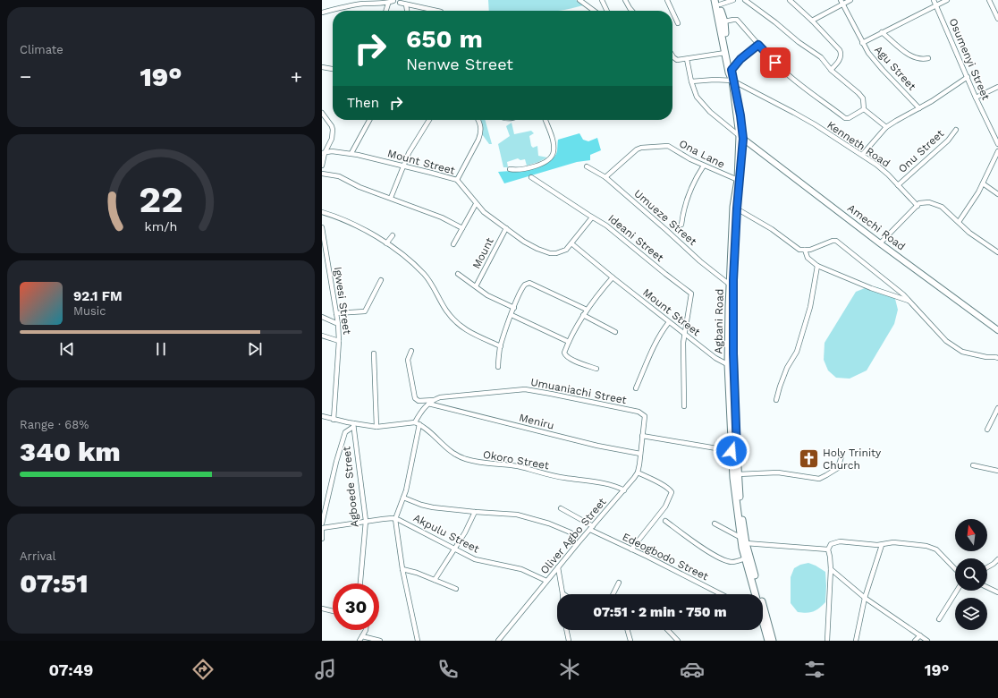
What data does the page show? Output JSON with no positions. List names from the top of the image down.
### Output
{
  "streets": {
    "main road": ["Amechi Road", "Agbani Road"],
    "street": [
      "Osumenyi Street",
      "Agu Street",
      "Kenneth Road",
      "Onu Street",
      "Ona Lane",
      "Mount Street",
      "Umueze Street",
      "Ideani Street",
      "Mount",
      "Igwesi Street",
      "Umuaniachi Street",
      "Meniru",
      "Okoro Street",
      "Agboede Street",
      "Akpulu Street",
      "Oliver Agbo Street",
      "Edeogbodo Street"
    ]
  },
  "crossings": [
    ["Kenneth Road", "Onu Street"],
    ["Kenneth Road", "Agbani Road"],
    ["Ona Lane", "Umueze Street"],
    ["Ona Lane", "Agbani Road"],
    ["Mount Street", "Ideani Street"],
    ["Mount Street", "Mount"],
    ["Mount Street", "Agbani Road"],
    ["Umueze Street", "Agbani Road"],
    ["Amechi Road", "Agbani Road"],
    ["Umuaniachi Street", "Meniru"],
    ["Umuaniachi Street", "Okoro Street"],
    ["Umuaniachi Street", "Oliver Agbo Street"],
    ["Meniru", "Oliver Agbo Street"],
    ["Okoro Street", "Oliver Agbo Street"],
    ["Akpulu Street", "Oliver Agbo Street"],
    ["Oliver Agbo Street", "Edeogbodo Street"]
  ],
  "places": {
    "church": ["Holy Trinity Church"]
  },
  "north": "top",
  "page": {
    "tile": [
      "Climate",
      ["Range · 68%", "340 km"],
      ["Arrival", "07:51"]
    ],
    "turn": ["650 m", "Nenwe Street"],
    "heat": ["−", "19°", "+"],
    "then": "Then",
    "song": ["92.1 FM", "Music"],
    "limit": "30",
    "trip": "07:51 · 2 min · 750 m",
    "tabs": ["07:49", "19°"],
    "gauge": ["22", "km/h"]
  }
}
